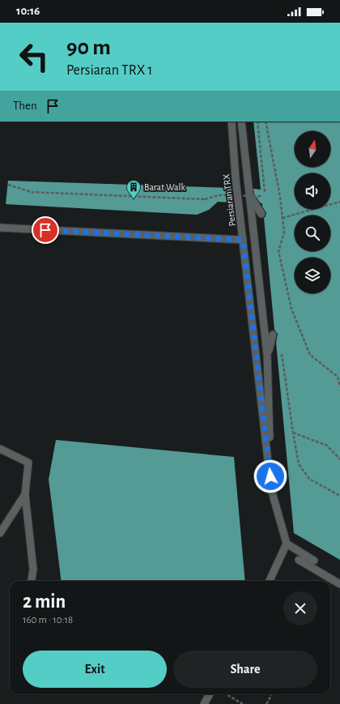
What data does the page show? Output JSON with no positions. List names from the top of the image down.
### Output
{
  "streets": {
    "lane": ["Persiaran TRX"]
  },
  "places": {
    "building": ["Barat Walk"]
  },
  "north": "top",
  "page": {
    "status": "10:16",
    "turn": ["90 m", "Persiaran TRX 1"],
    "then": "Then",
    "heading": ["2 min", "160 m · 10:18"],
    "buttons": ["Exit", "Share"]
  }
}
